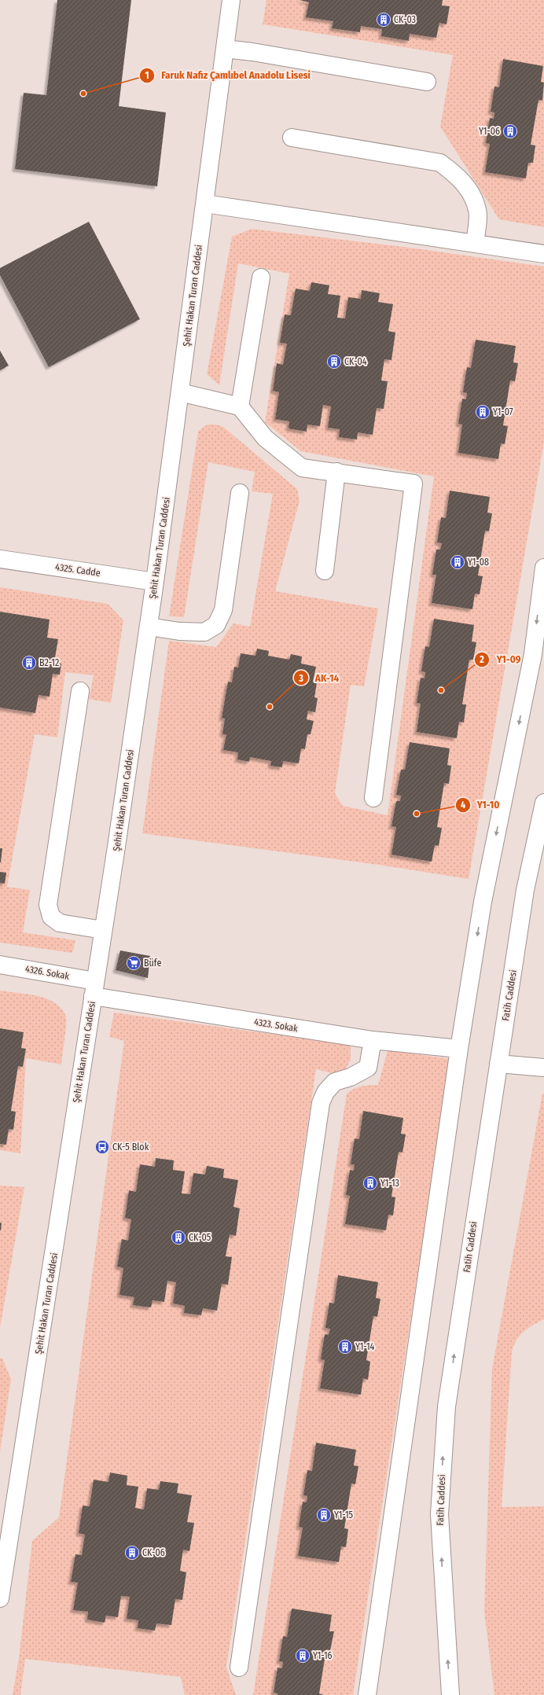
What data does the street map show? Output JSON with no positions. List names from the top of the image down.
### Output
{
  "streets": {
    "street": [
      "Şehit Hakan Turan Caddesi",
      "4325. Cadde",
      "4326. Sokak",
      "Fatih Caddesi",
      "4323. Sokak"
    ]
  },
  "crossings": [
    ["Şehit Hakan Turan Caddesi", "4325. Cadde"],
    ["Şehit Hakan Turan Caddesi", "4326. Sokak"],
    ["Şehit Hakan Turan Caddesi", "4323. Sokak"],
    ["4326. Sokak", "4323. Sokak"]
  ],
  "places": {
    "building": [
      "CK-03",
      "Y1-06",
      "CK-04",
      "Y1-07",
      "Y1-08",
      "B2-12",
      "Y1-13",
      "CK-05",
      "Y1-14",
      "Y1-15",
      "CK-06",
      "Y1-16"
    ],
    "other": [
      "Faruk Nafiz Çamlıbel Anadolu Lisesi",
      "Y1-09",
      "AK-14",
      "Y1-10"
    ],
    "supermarket": ["Büfe"],
    "bus stop": ["CK-5 Blok"]
  }
}
